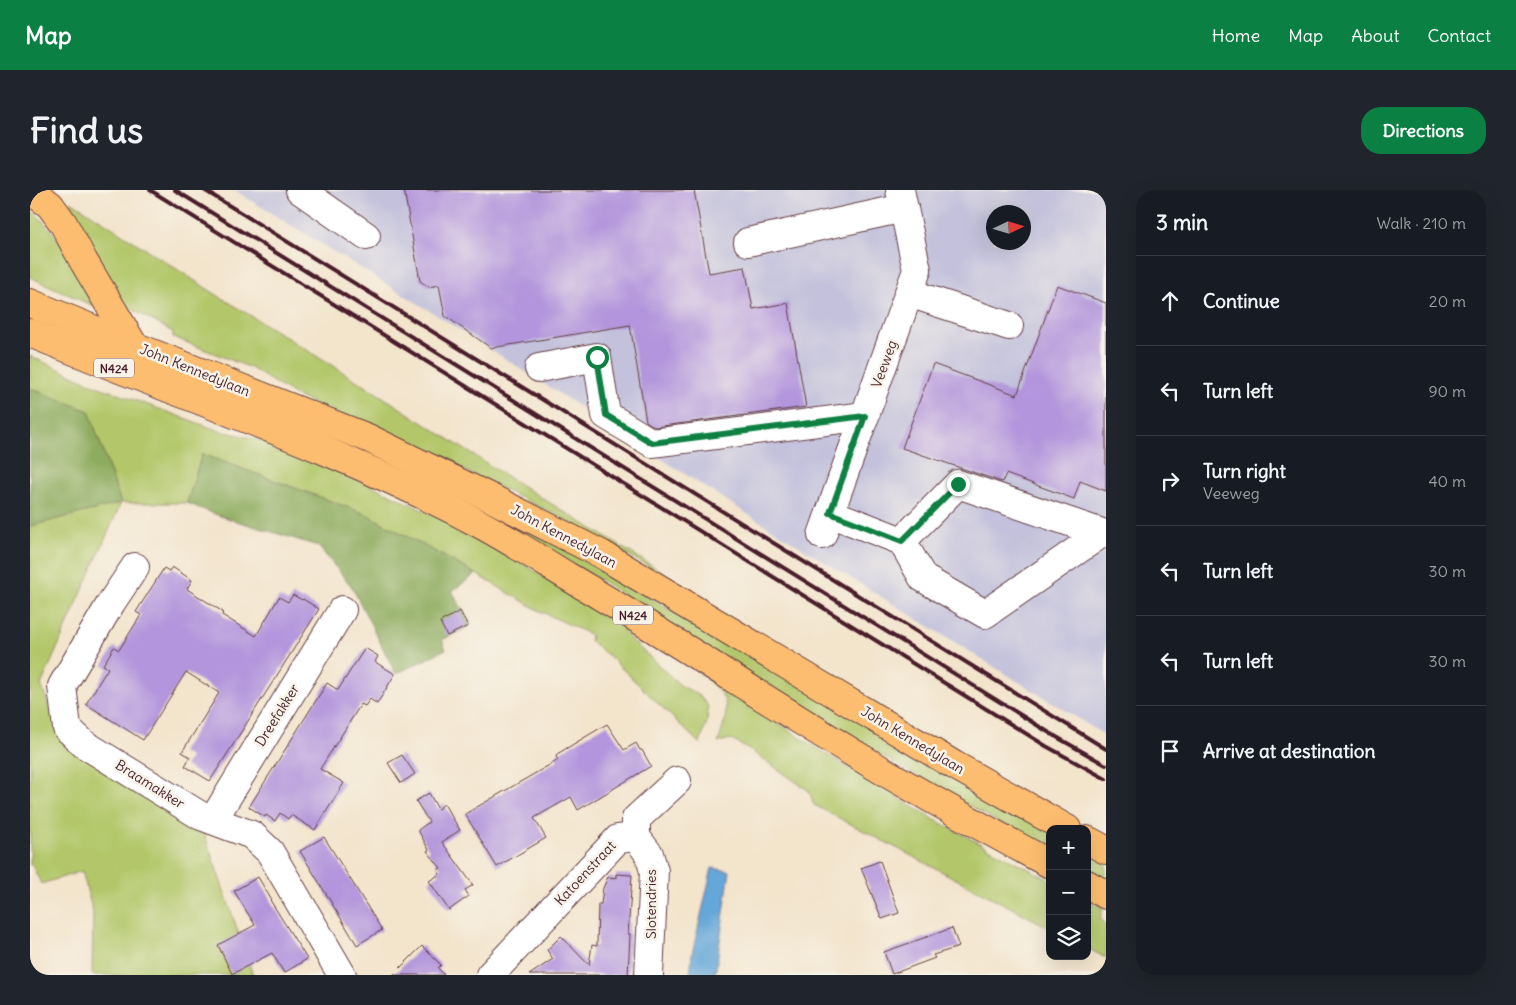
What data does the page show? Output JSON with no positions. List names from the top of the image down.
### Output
{
  "streets": {
    "highway": ["N424", "John Kennedylaan"],
    "street": [
      "Veeweg",
      "Dreefakker",
      "Braamakker",
      "Katoenstraat",
      "Slotendries"
    ]
  },
  "crossings": [
    ["Dreefakker", "Braamakker"],
    ["Katoenstraat", "Slotendries"]
  ],
  "north": "right",
  "page": {
    "header": "Map",
    "nav": [
      "Home",
      "Map",
      "About",
      "Contact"
    ],
    "buttons": "Directions",
    "title": "Find us",
    "heading": ["3 min", "Walk · 210 m"],
    "list": [
      ["Continue", "20 m"],
      ["Turn left", "90 m"],
      ["Turn right", "Veeweg", "40 m"],
      ["Turn left", "30 m"],
      ["Turn left", "30 m"],
      "Arrive at destination"
    ],
    "map_buttons": ["+", "−"]
  }
}
